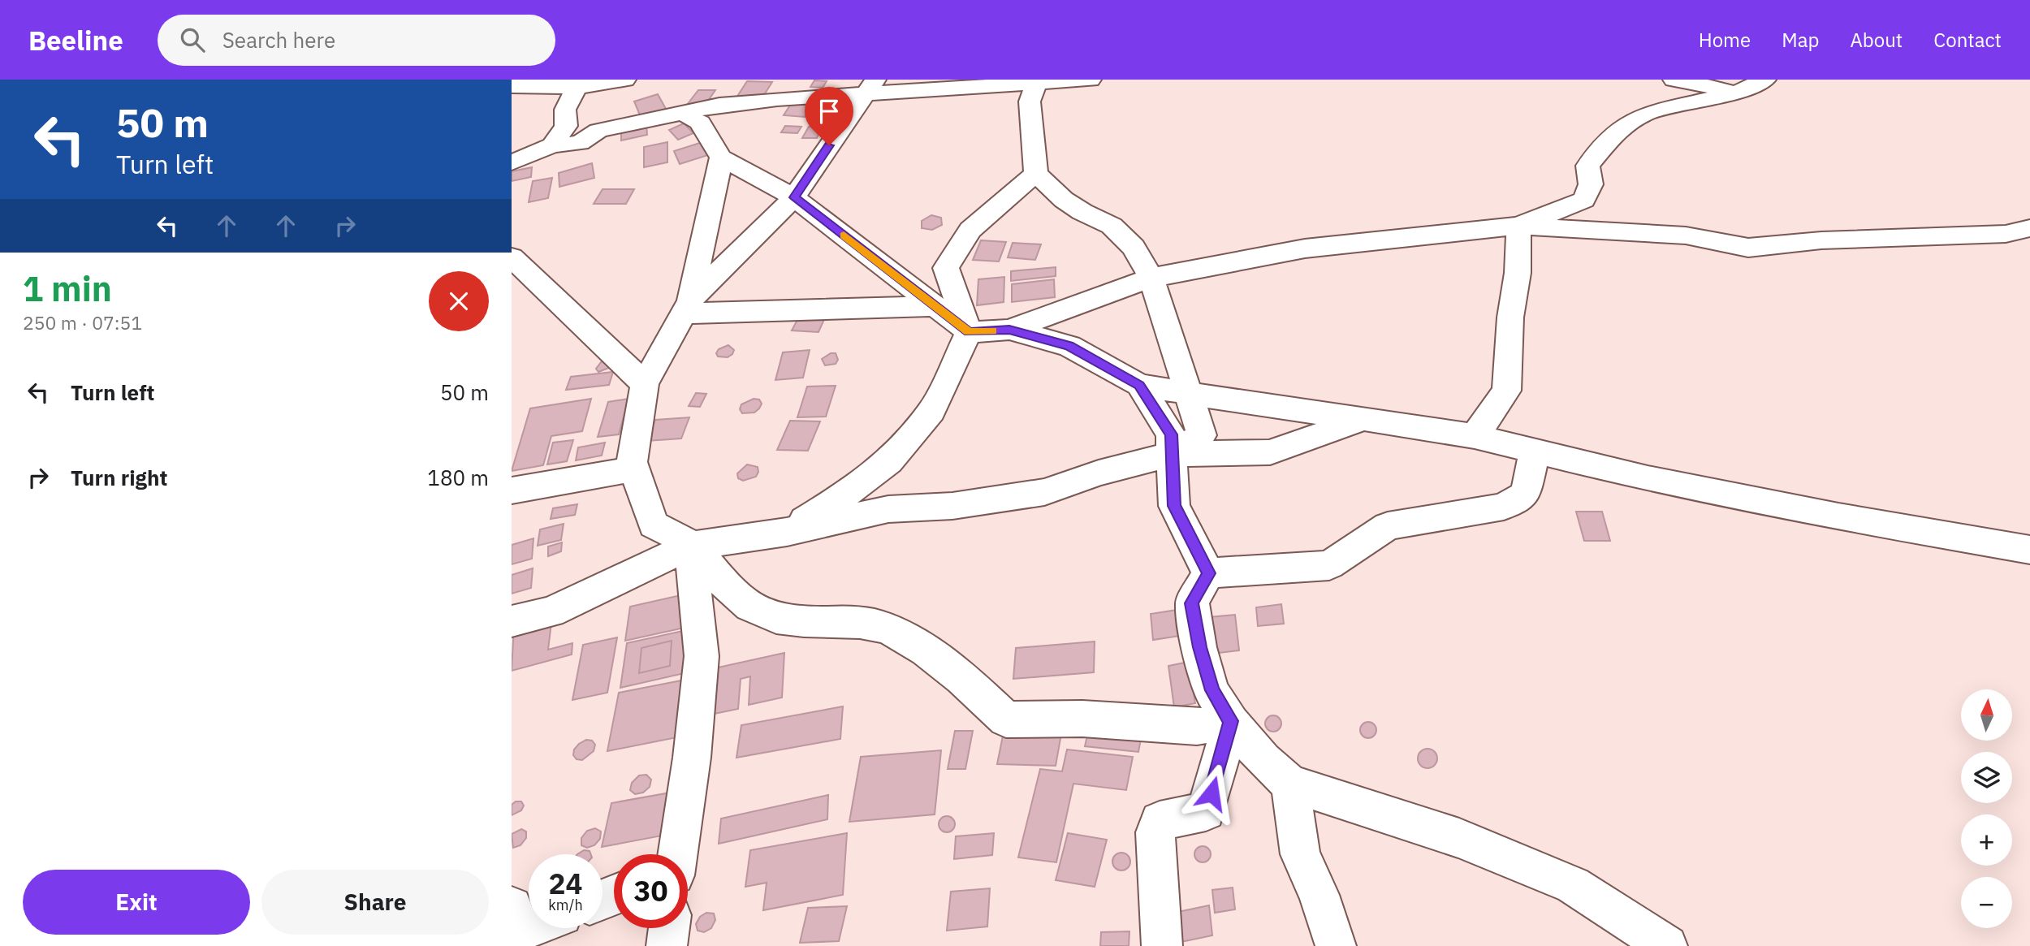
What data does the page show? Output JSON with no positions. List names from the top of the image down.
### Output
{
  "north": "top",
  "page": {
    "header": "Beeline",
    "search": "Search here",
    "nav": [
      "Home",
      "Map",
      "About",
      "Contact"
    ],
    "turn": ["50 m", "Turn left"],
    "heading": ["1 min", "250 m · 07:51"],
    "list": [
      {
        "name": "Turn left",
        "value": "50 m"
      },
      {
        "name": "Turn right",
        "value": "180 m"
      }
    ],
    "map_buttons": ["+", "−"],
    "speed": "24 km/h",
    "limit": "30",
    "buttons": ["Exit", "Share"]
  }
}
